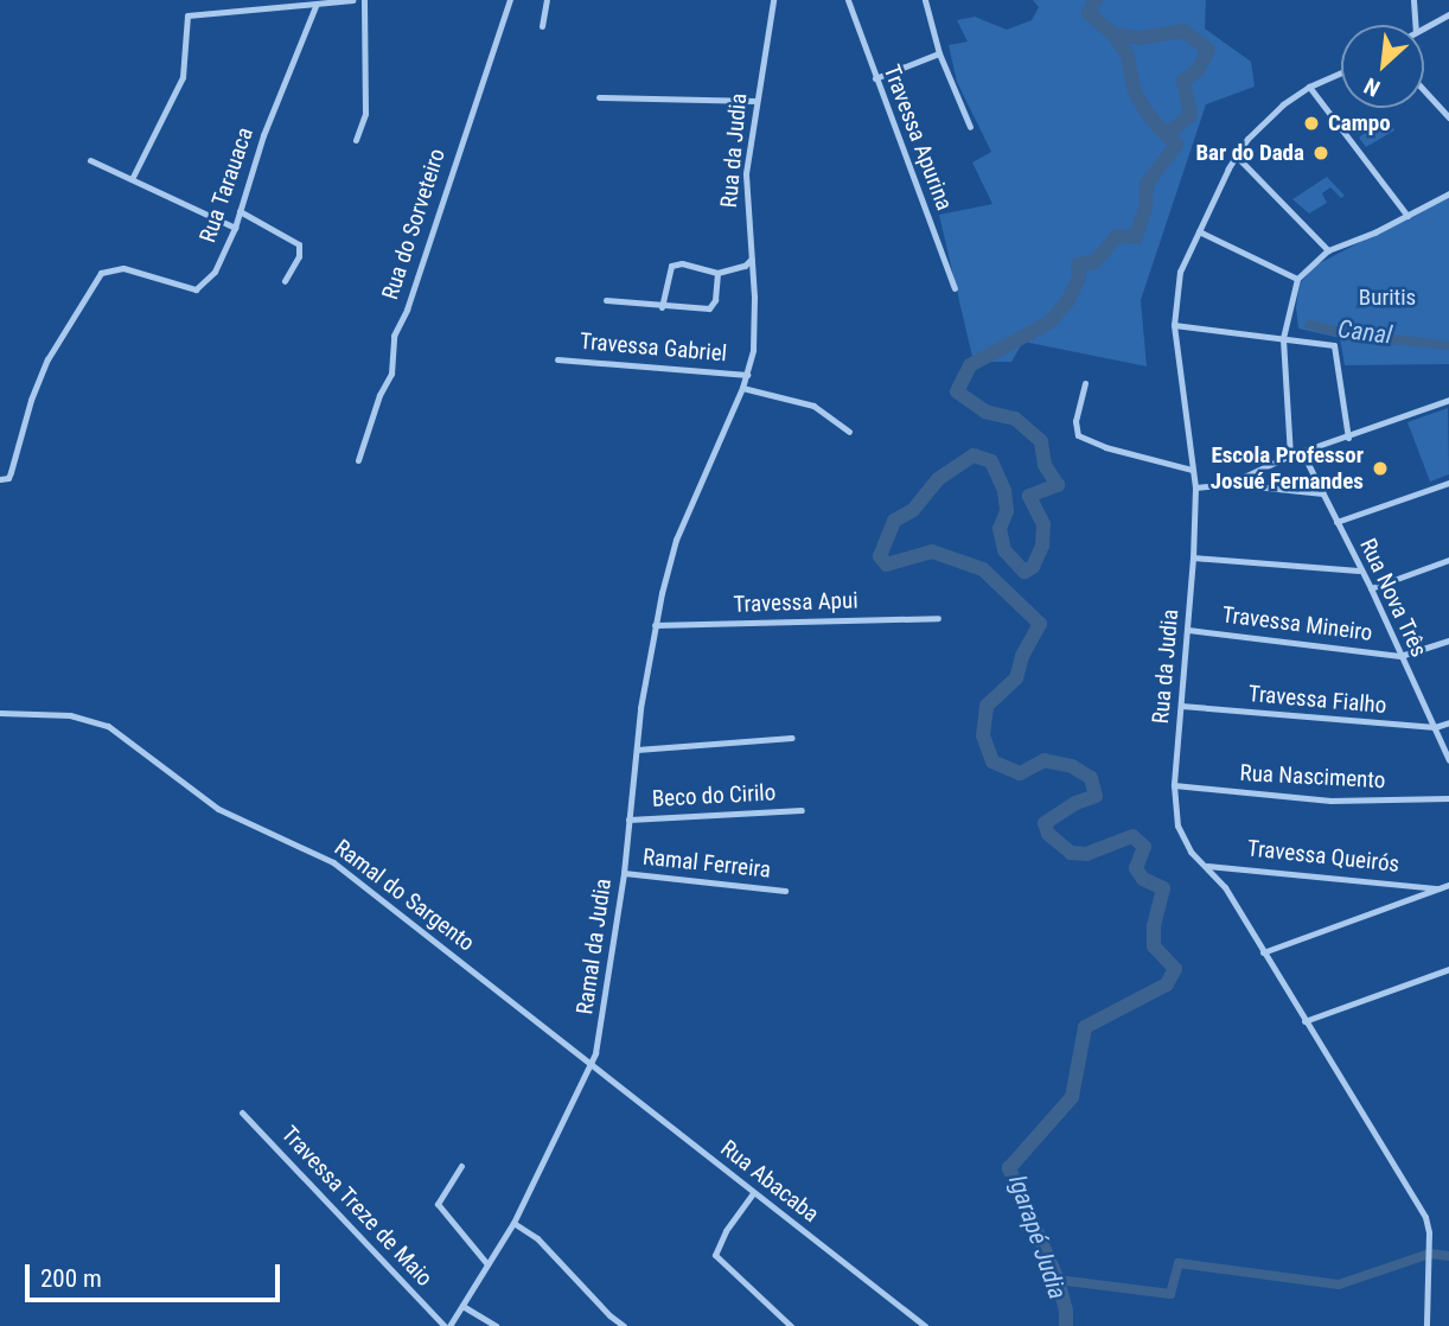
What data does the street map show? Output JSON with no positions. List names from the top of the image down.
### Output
{
  "streets": {
    "street": [
      "Travessa Apurina",
      "Rua da Judia",
      "Rua Tarauaca",
      "Rua do Sorveteiro",
      "Travessa Gabriel",
      "Rua Nova Três",
      "Travessa Apui",
      "Travessa Mineiro",
      "Travessa Fialho",
      "Rua Nascimento",
      "Beco do Cirilo",
      "Travessa Queirós",
      "Ramal Ferreira",
      "Ramal do Sargento",
      "Ramal da Judia",
      "Rua Abacaba",
      "Travessa Treze de Maio"
    ]
  },
  "crossings": [
    ["Rua da Judia", "Travessa Gabriel"],
    ["Rua da Judia", "Travessa Mineiro"],
    ["Rua da Judia", "Travessa Fialho"],
    ["Rua da Judia", "Rua Nascimento"],
    ["Rua da Judia", "Travessa Queirós"],
    ["Rua da Judia", "Ramal da Judia"],
    ["Rua Nova Três", "Travessa Mineiro"],
    ["Rua Nova Três", "Travessa Fialho"],
    ["Travessa Apui", "Ramal da Judia"],
    ["Beco do Cirilo", "Ramal da Judia"],
    ["Ramal Ferreira", "Ramal da Judia"],
    ["Ramal do Sargento", "Ramal da Judia"],
    ["Ramal do Sargento", "Rua Abacaba"],
    ["Ramal da Judia", "Rua Abacaba"],
    ["Ramal da Judia", "Travessa Treze de Maio"]
  ],
  "water": ["Canal", "Igarapé Judia"],
  "parks": ["Buritis"],
  "places": ["Campo", "Bar do Dada", "Escola Professor Josué Fernandes"],
  "scale_bar": "200 m",
  "north": "bottom left"
}
